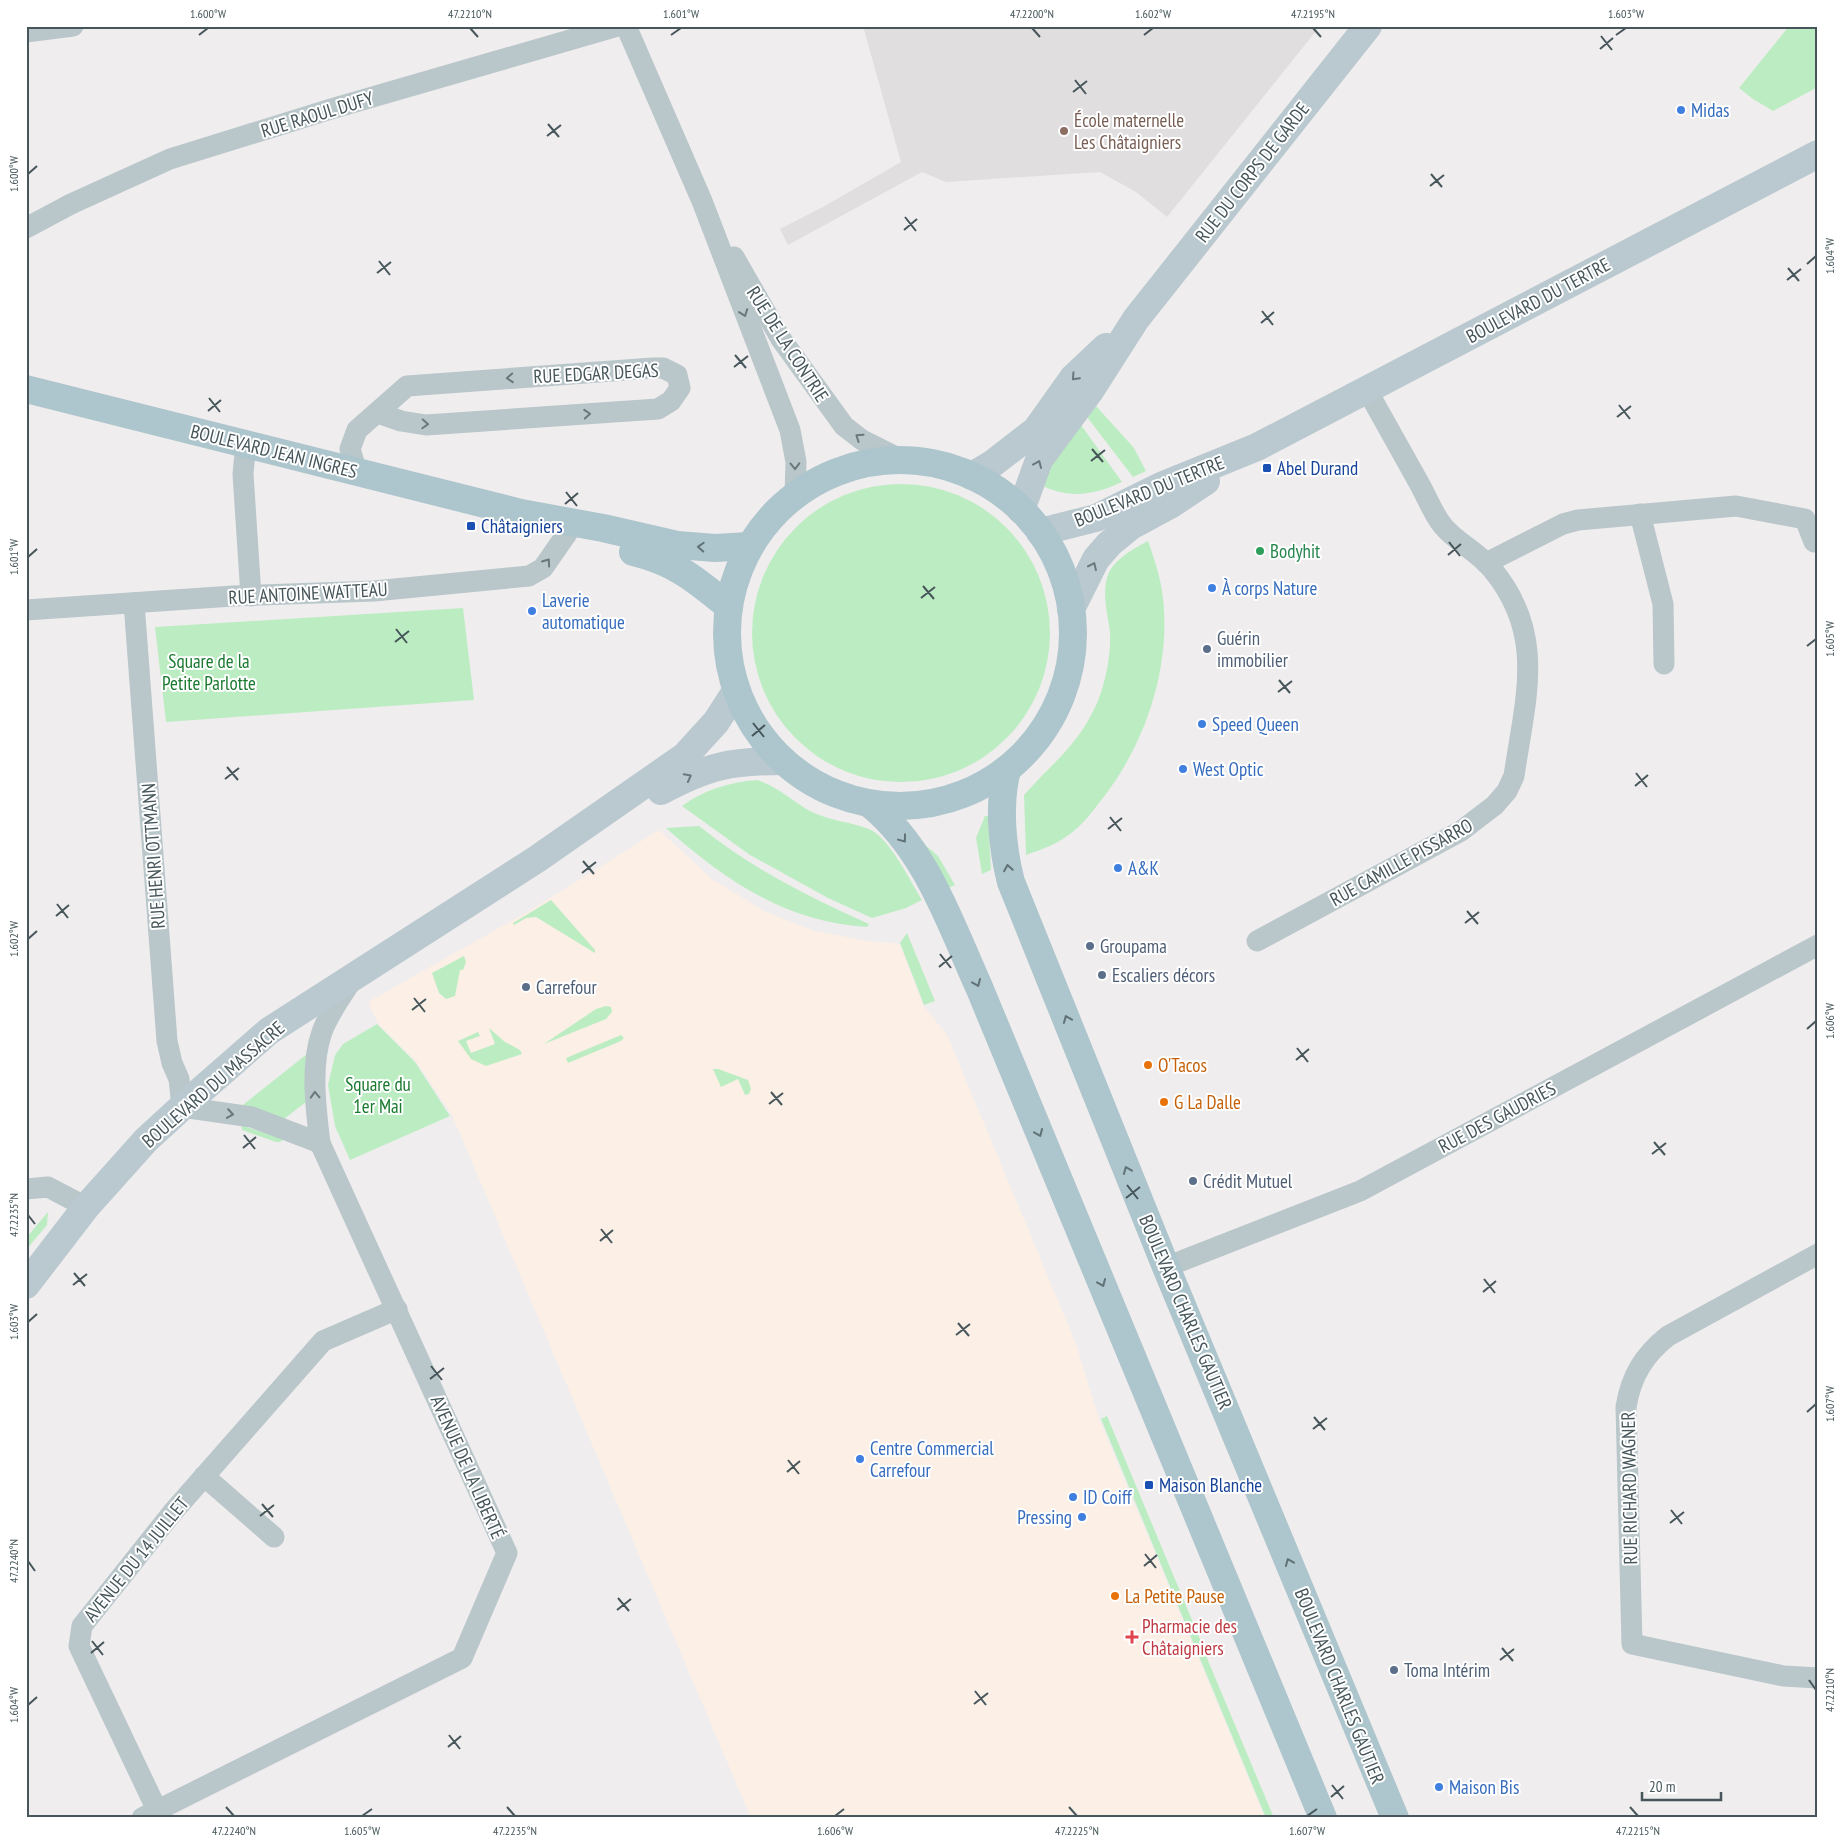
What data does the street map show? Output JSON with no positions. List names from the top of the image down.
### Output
{
  "streets": {
    "main road": [
      "RUE DU CORPS DE GARDE",
      "BOULEVARD DU TERTRE",
      "BOULEVARD JEAN INGRES",
      "BOULEVARD DU MASSACRE",
      "BOULEVARD CHARLES GAUTIER"
    ],
    "street": [
      "RUE RAOUL DUFY",
      "RUE DE LA CONTRIE",
      "RUE EDGAR DEGAS",
      "RUE ANTOINE WATTEAU",
      "RUE HENRI OTTMANN",
      "RUE CAMILLE PISSARRO",
      "RUE DES GAUDRIES",
      "AVENUE DE LA LIBERTÉ",
      "RUE RICHARD WAGNER",
      "AVENUE DU 14 JUILLET"
    ]
  },
  "crossings": [
    ["BOULEVARD DU TERTRE", "RUE CAMILLE PISSARRO"],
    ["RUE EDGAR DEGAS", "BOULEVARD JEAN INGRES"],
    ["BOULEVARD JEAN INGRES", "RUE ANTOINE WATTEAU"],
    ["RUE ANTOINE WATTEAU", "RUE HENRI OTTMANN"],
    ["RUE HENRI OTTMANN", "BOULEVARD DU MASSACRE"],
    ["BOULEVARD DU MASSACRE", "AVENUE DE LA LIBERTÉ"],
    ["RUE DES GAUDRIES", "BOULEVARD CHARLES GAUTIER"],
    ["AVENUE DE LA LIBERTÉ", "AVENUE DU 14 JUILLET"]
  ],
  "one_way": ["RUE ANTOINE WATTEAU"],
  "parks": ["Square de la Petite Parlotte", "Square du 1er Mai"],
  "places": {
    "other": [
      "Midas",
      "École maternelle Les Châtaigniers",
      "Bodyhit",
      "À corps Nature",
      "Laverie automatique",
      "Guérin immobilier",
      "Speed Queen",
      "West Optic",
      "A&K",
      "Groupama",
      "Escaliers décors",
      "Carrefour",
      "O'Tacos",
      "G La Dalle",
      "Crédit Mutuel",
      "Centre Commercial Carrefour",
      "ID Coiff",
      "Pressing",
      "La Petite Pause",
      "Toma Intérim",
      "Maison Bis"
    ],
    "transit": ["Abel Durand", "Châtaigniers", "Maison Blanche"],
    "health": ["Pharmacie des Châtaigniers"]
  },
  "scale_bar": "20 m",
  "coordinates": [
    "1.600°W",
    "47.2210°N",
    "1.601°W",
    "47.2200°N",
    "1.602°W",
    "47.2195°N",
    "1.603°W",
    "1.604°W",
    "1.605°W",
    "1.606°W",
    "47.2235°N",
    "1.607°W",
    "47.2240°N",
    "47.2225°N",
    "47.2215°N"
  ]
}
